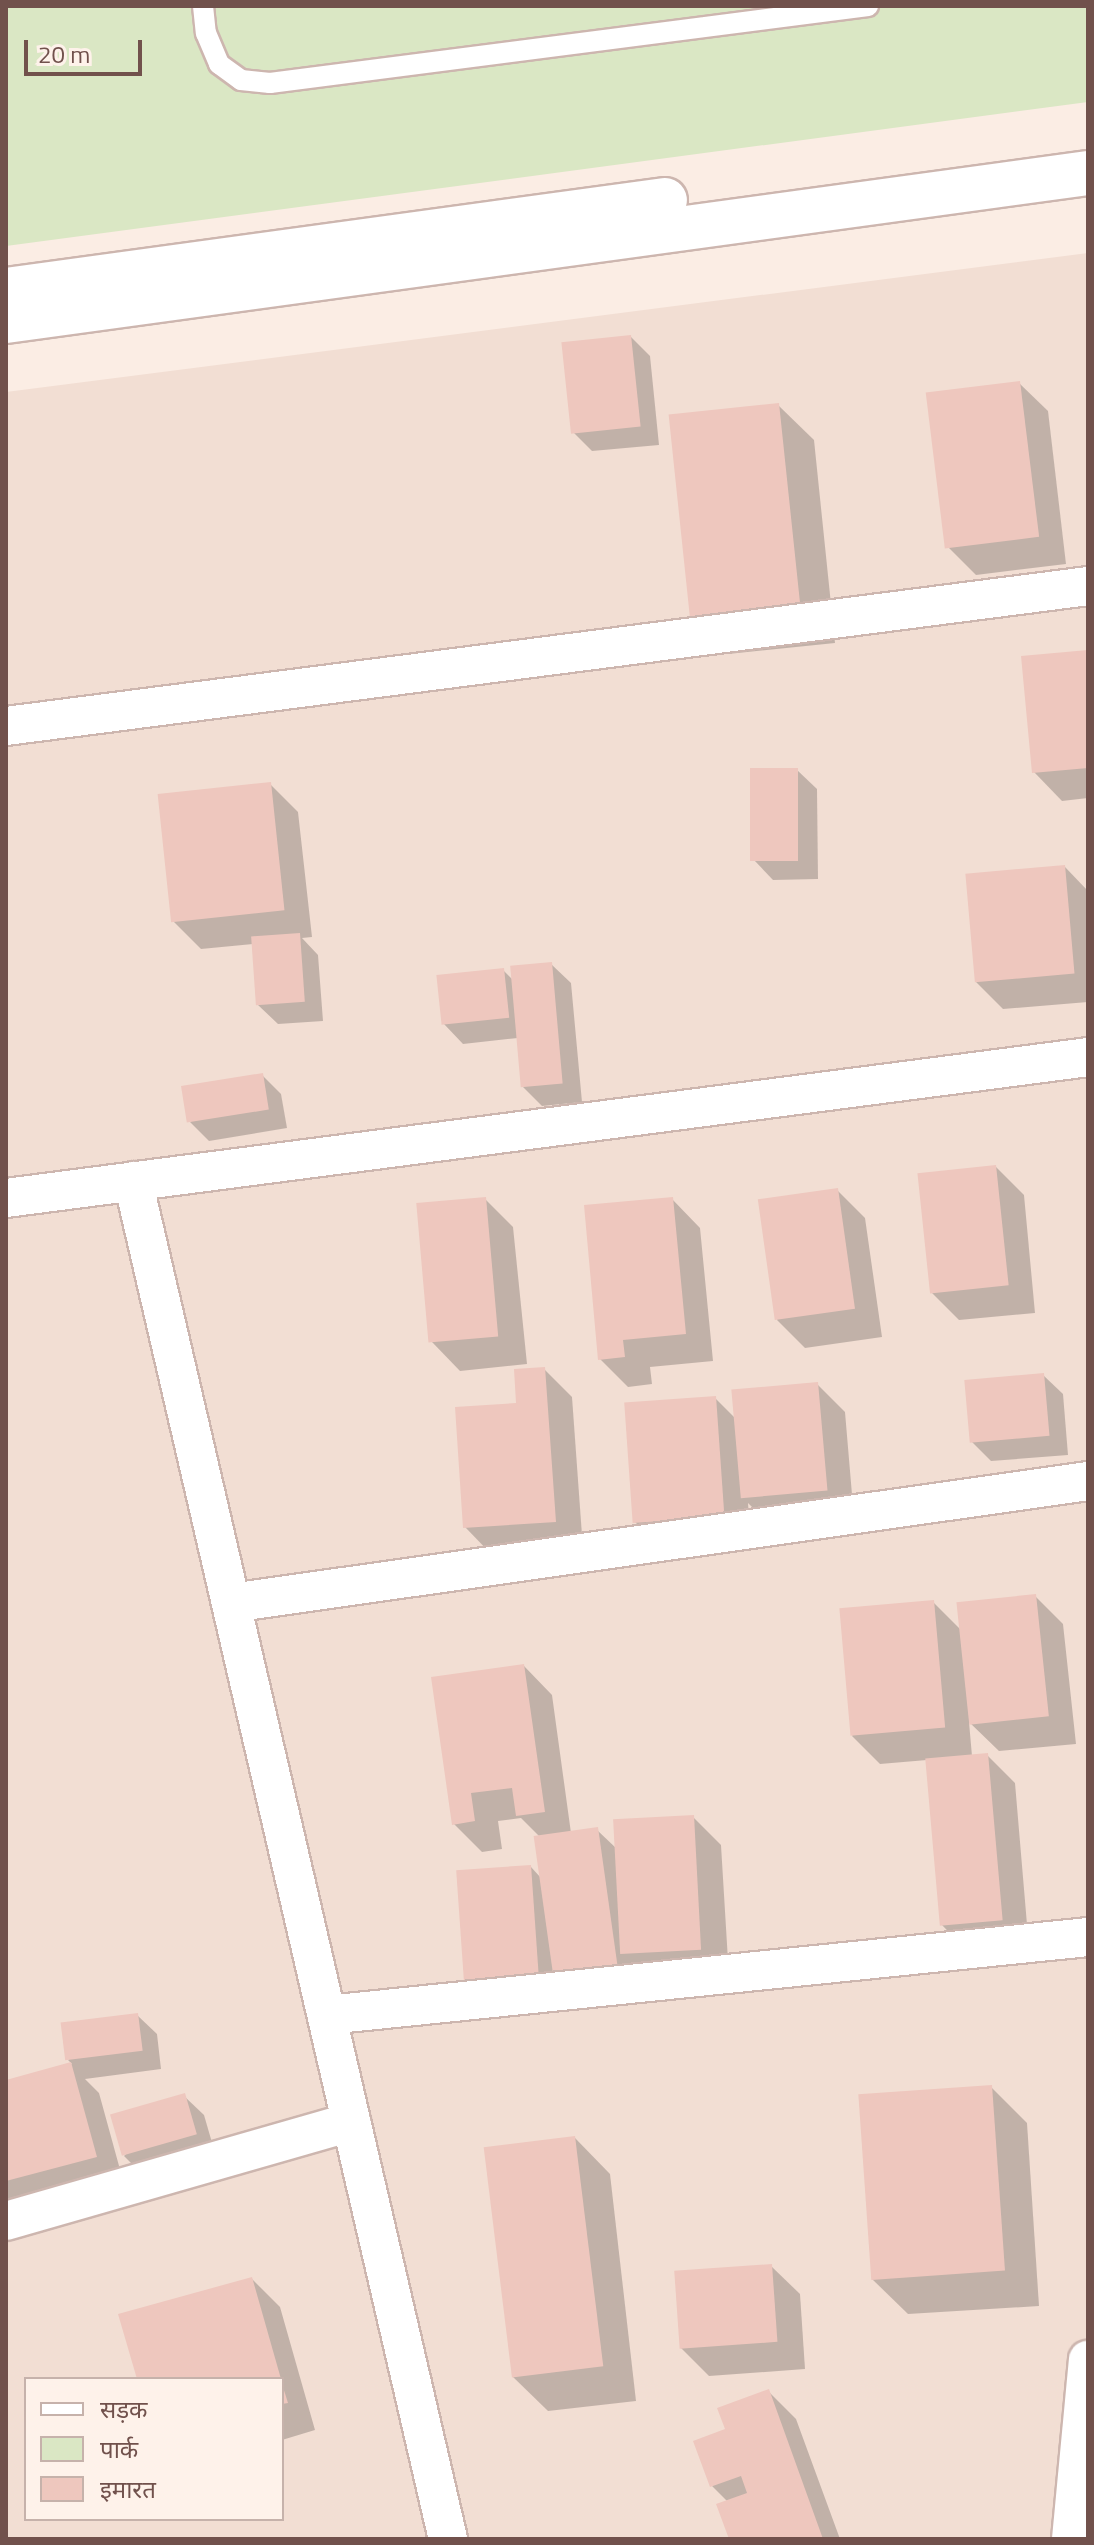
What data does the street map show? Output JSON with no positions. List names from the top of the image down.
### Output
{
  "legend": ["सड़क", "पार्क", "इमारत"],
  "scale_bar": "20 m"
}
